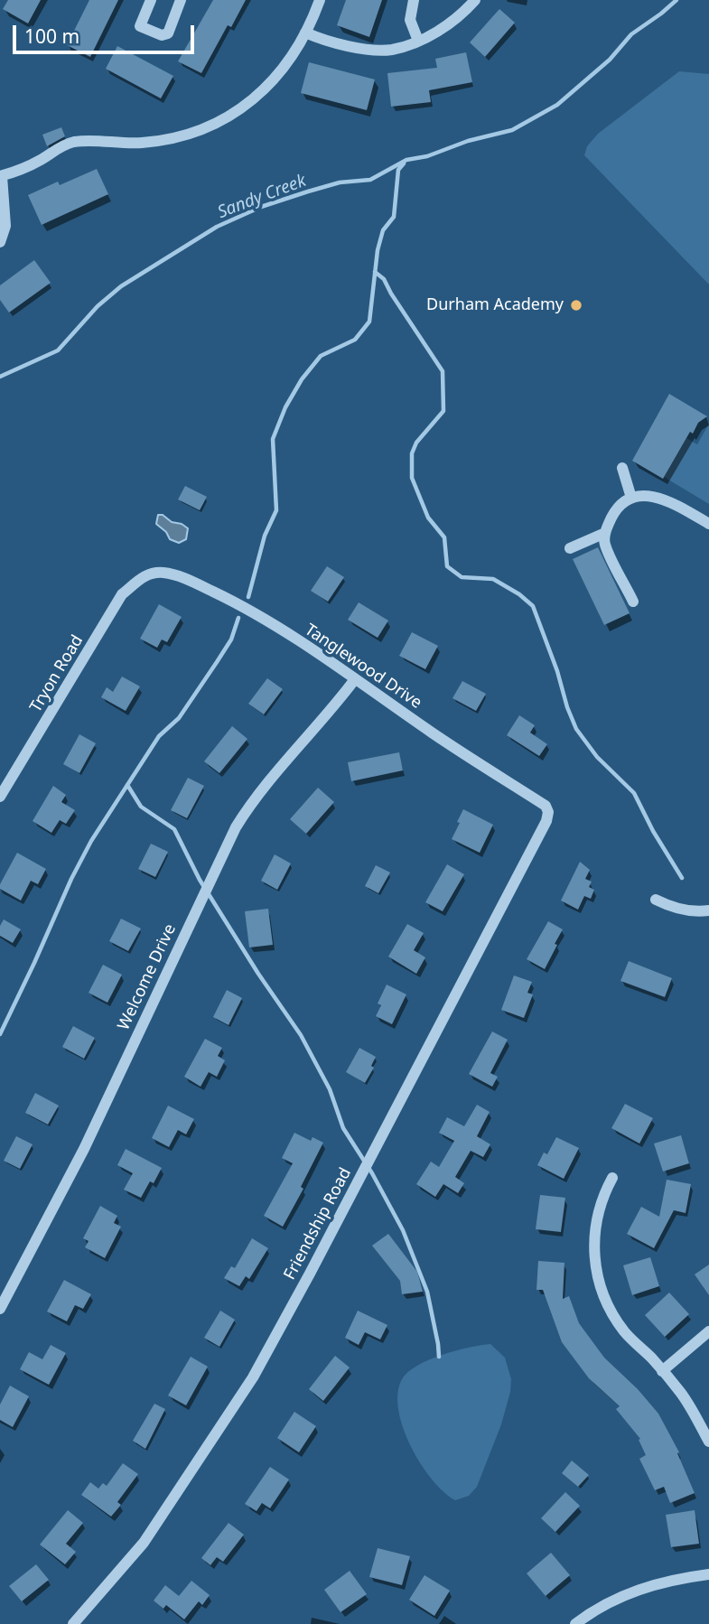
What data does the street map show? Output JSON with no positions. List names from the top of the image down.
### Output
{
  "streets": {
    "street": [
      "Tanglewood Drive",
      "Tryon Road",
      "Welcome Drive",
      "Friendship Road"
    ]
  },
  "crossings": [
    ["Tanglewood Drive", "Tryon Road"],
    ["Tanglewood Drive", "Welcome Drive"],
    ["Tanglewood Drive", "Friendship Road"]
  ],
  "water": ["Sandy Creek"],
  "places": ["Durham Academy"],
  "scale_bar": "100 m"
}
